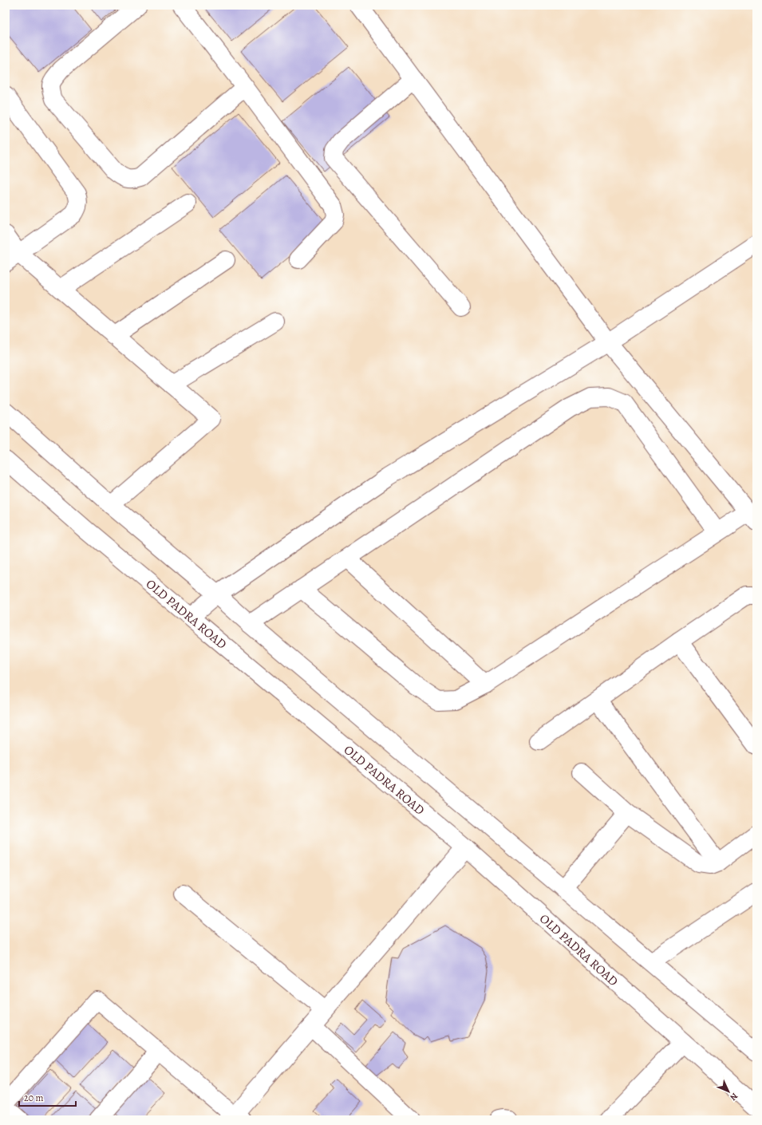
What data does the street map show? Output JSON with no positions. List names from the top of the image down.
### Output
{
  "streets": {
    "street": ["OLD PADRA ROAD"]
  },
  "scale_bar": "20 m",
  "north": "bottom right"
}
